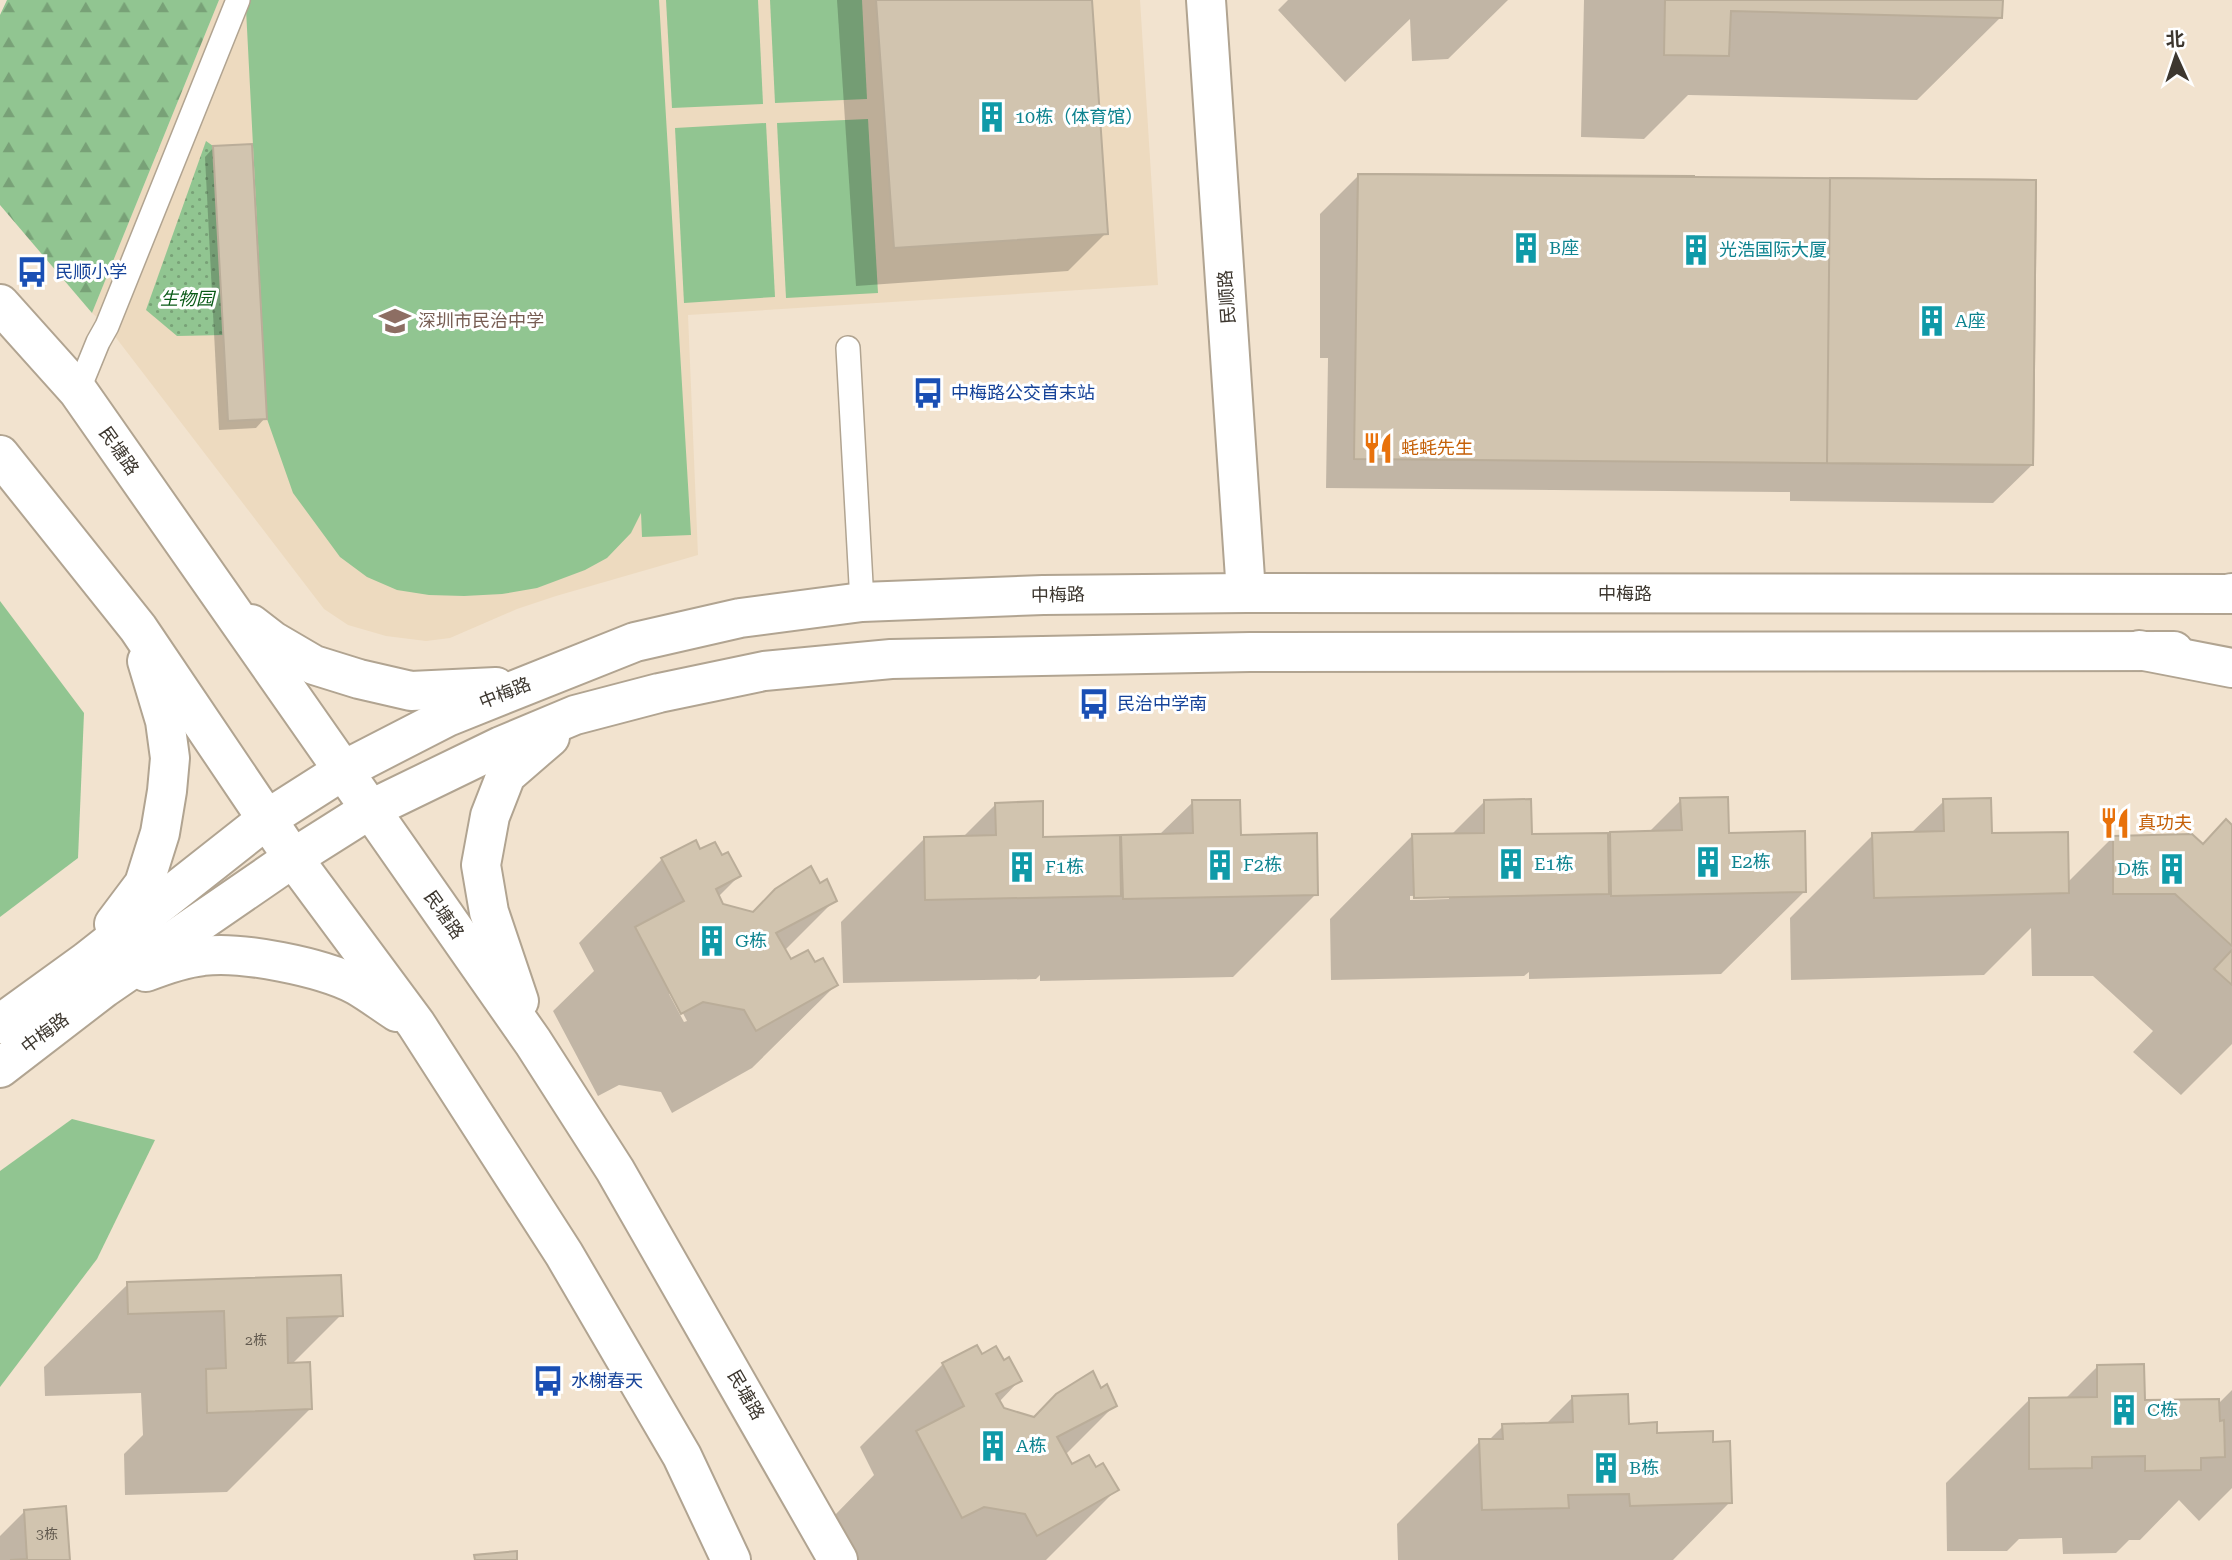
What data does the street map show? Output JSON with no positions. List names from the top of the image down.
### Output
{
  "streets": {
    "main road": ["民顺路", "民塘路", "中梅路"]
  },
  "crossings": [
    ["民顺路", "中梅路"],
    ["民塘路", "中梅路"]
  ],
  "parks": ["生物园"],
  "places": {
    "building": [
      "10栋（体育馆）",
      "B座",
      "光浩国际大厦",
      "A座",
      "E2栋",
      "E1栋",
      "F2栋",
      "F1栋",
      "D栋",
      "G栋",
      "C栋",
      "A栋",
      "B栋"
    ],
    "bus stop": [
      "民顺小学",
      "中梅路公交首末站",
      "民治中学南",
      "水榭春天"
    ],
    "school or university": ["深圳市民治中学"],
    "restaurant": ["蚝蚝先生", "真功夫"]
  },
  "house_numbers": ["2栋", "3栋"],
  "north": "top"
}
